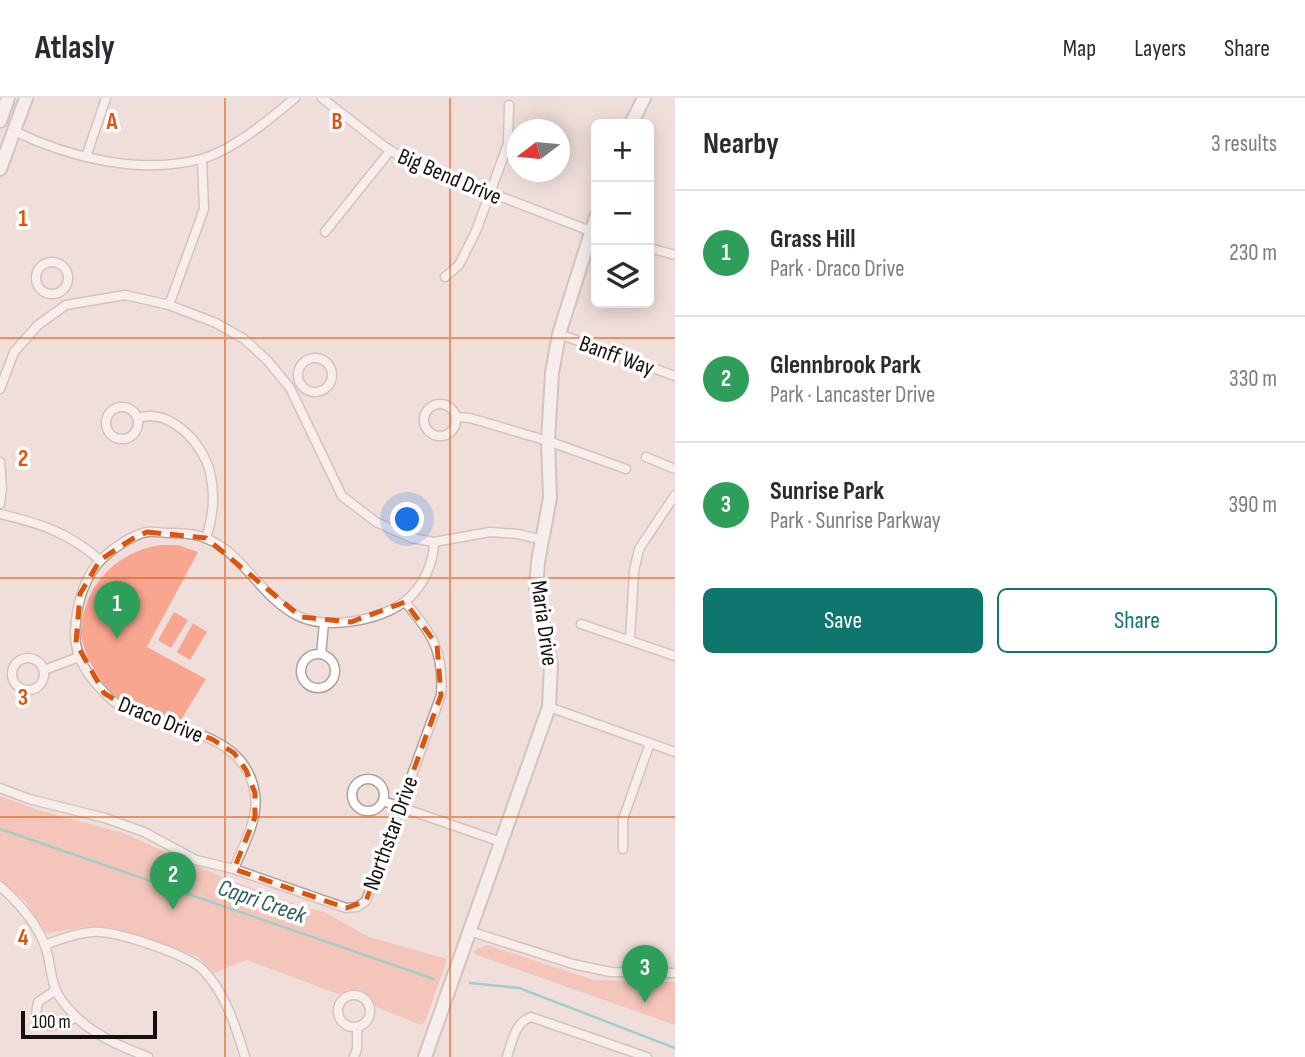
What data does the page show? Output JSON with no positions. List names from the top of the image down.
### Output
{
  "streets": {
    "street": [
      "Big Bend Drive",
      "Banff Way",
      "Maria Drive",
      "Draco Drive",
      "Northstar Drive"
    ]
  },
  "crossings": [
    ["Banff Way", "Maria Drive"],
    ["Draco Drive", "Northstar Drive"]
  ],
  "water": ["Capri Creek"],
  "scale_bar": "100 m",
  "north": "left",
  "page": {
    "header": "Atlasly",
    "nav": ["Map", "Layers", "Share"],
    "heading": ["Nearby", "3 results"],
    "map_buttons": ["+", "−"],
    "list": [
      {
        "mark": "1",
        "name": "Grass Hill",
        "note": "Park · Draco Drive",
        "value": "230 m"
      },
      {
        "mark": "2",
        "name": "Glennbrook Park",
        "note": "Park · Lancaster Drive",
        "value": "330 m"
      },
      {
        "mark": "3",
        "name": "Sunrise Park",
        "note": "Park · Sunrise Parkway",
        "value": "390 m"
      }
    ],
    "buttons": ["Save", "Share"],
    "pins": ["1", "2", "3"],
    "scale": "100 m"
  },
  "grid": {
    "columns": ["A", "B"],
    "rows": [
      "1",
      "2",
      "3",
      "4"
    ]
  }
}
